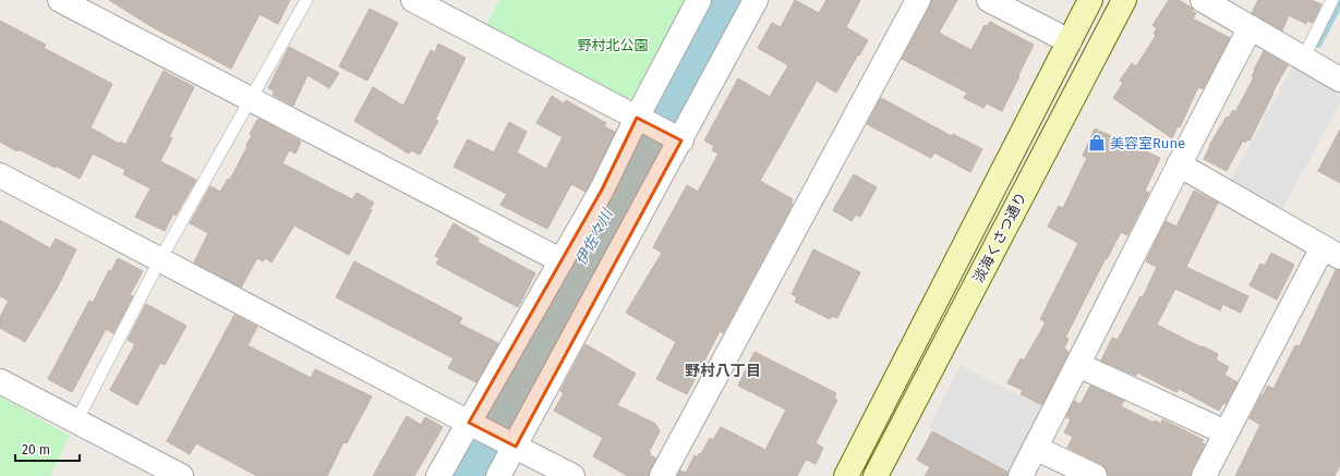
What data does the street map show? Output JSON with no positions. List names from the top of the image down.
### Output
{
  "streets": {
    "street": ["淡海くさつ通り"]
  },
  "districts": ["野村八丁目"],
  "water": ["伊佐々川"],
  "parks": ["野村北公園"],
  "places": {
    "shop": ["美容室Rune"]
  },
  "scale_bar": "20 m"
}
